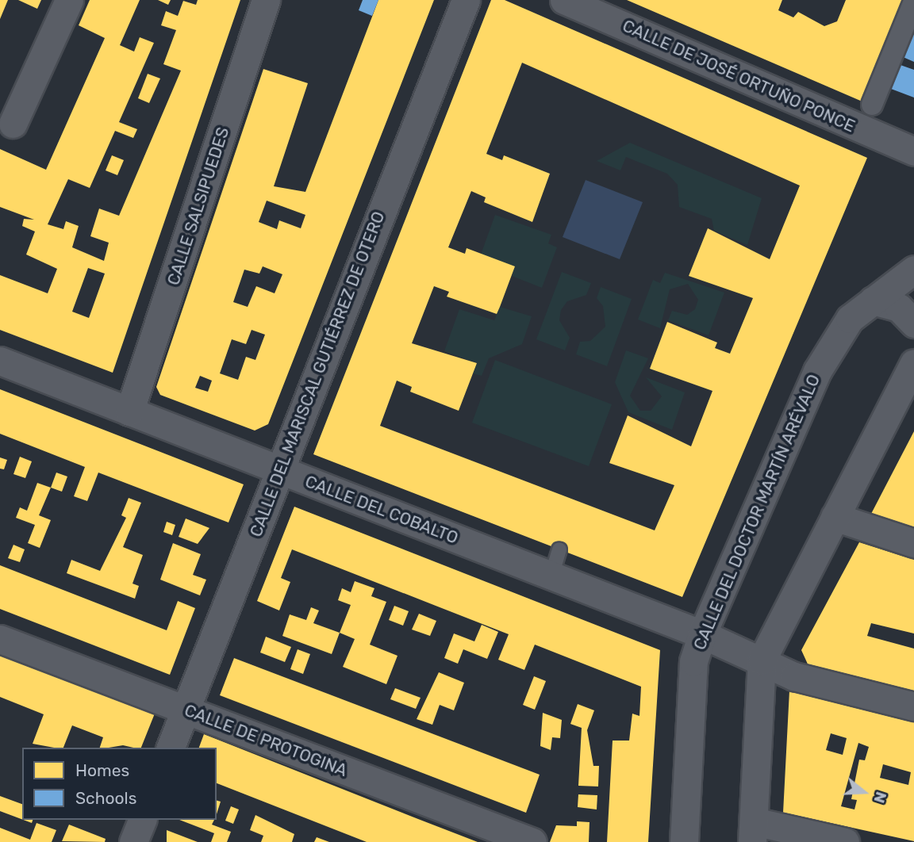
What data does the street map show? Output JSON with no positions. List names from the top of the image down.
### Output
{
  "streets": {
    "street": [
      "CALLE DE JOSÉ ORTUÑO PONCE",
      "CALLE SALSIPUEDES",
      "CALLE DEL MARISCAL GUTIÉRREZ DE OTERO",
      "CALLE DEL COBALTO",
      "CALLE DEL DOCTOR MARTÍN ARÉVALO",
      "CALLE DE PROTOGINA"
    ]
  },
  "crossings": [
    ["CALLE SALSIPUEDES", "CALLE DEL COBALTO"],
    ["CALLE DEL MARISCAL GUTIÉRREZ DE OTERO", "CALLE DEL COBALTO"],
    ["CALLE DEL MARISCAL GUTIÉRREZ DE OTERO", "CALLE DE PROTOGINA"],
    ["CALLE DEL COBALTO", "CALLE DEL DOCTOR MARTÍN ARÉVALO"]
  ],
  "legend": ["Homes", "Schools"],
  "north": "right"
}
